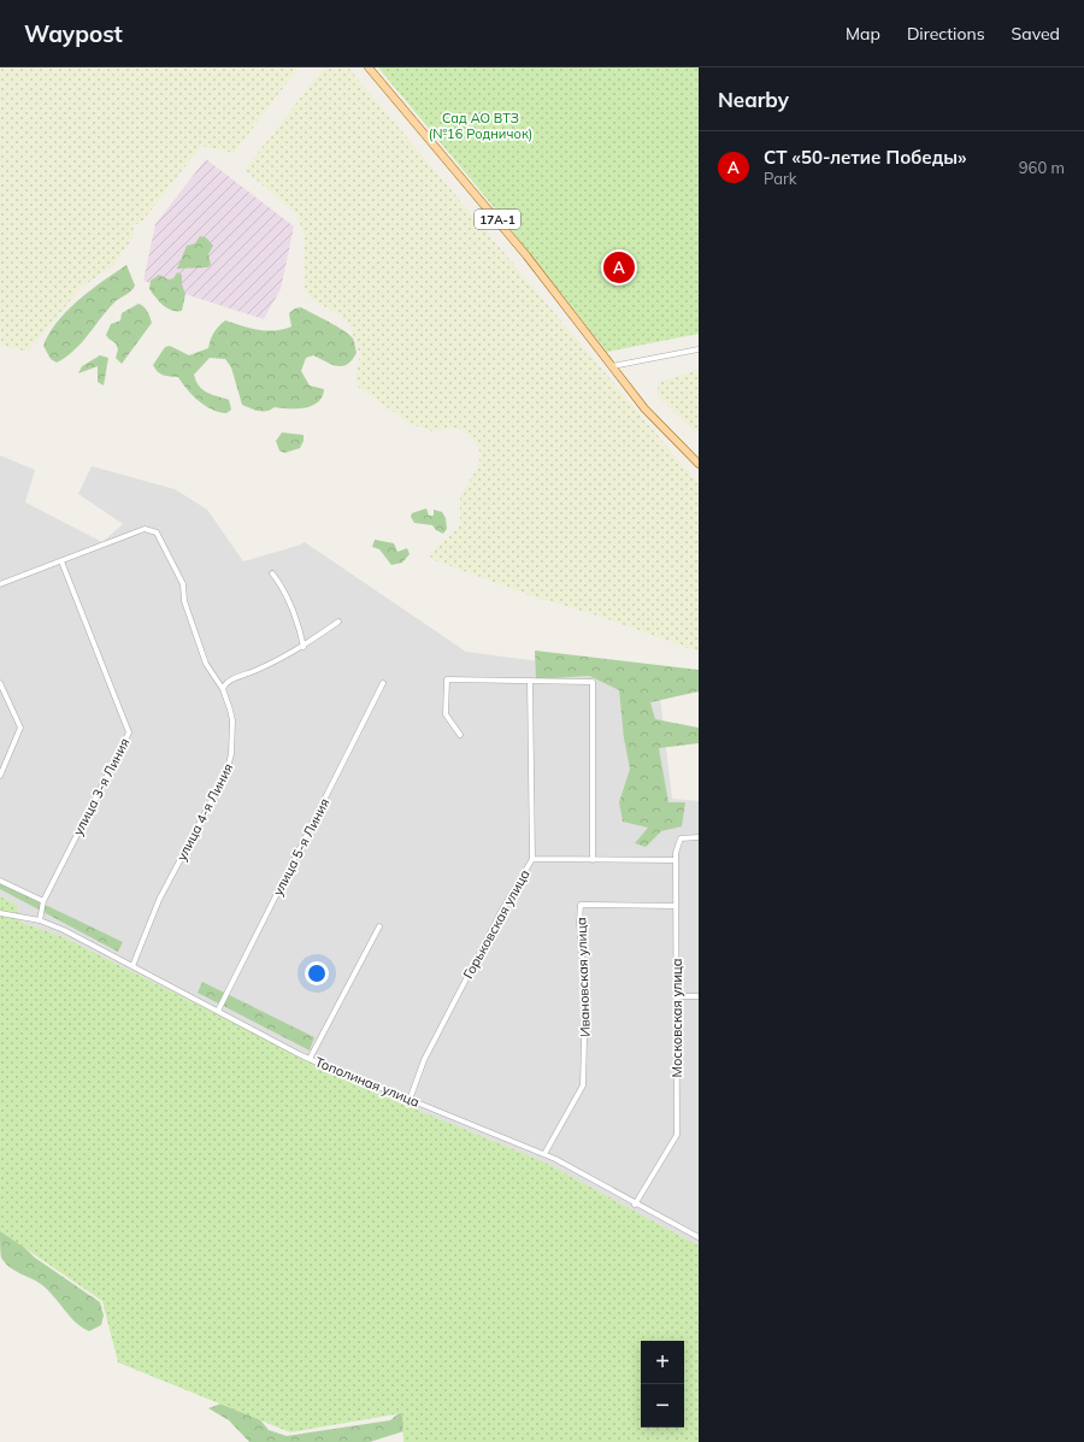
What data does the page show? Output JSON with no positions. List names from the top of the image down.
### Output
{
  "streets": {
    "main road": ["17А-1"],
    "street": [
      "улица 3-я Линия",
      "улица 4-я Линия",
      "улица 5-я Линия",
      "Горьковская улица",
      "Ивановская улица",
      "Московская улица",
      "Тополиная улица"
    ]
  },
  "crossings": [
    ["улица 3-я Линия", "улица 4-я Линия"],
    ["улица 3-я Линия", "Тополиная улица"],
    ["улица 4-я Линия", "Тополиная улица"],
    ["улица 5-я Линия", "Тополиная улица"],
    ["Горьковская улица", "Тополиная улица"],
    ["Ивановская улица", "Московская улица"],
    ["Ивановская улица", "Тополиная улица"],
    ["Московская улица", "Тополиная улица"]
  ],
  "parks": ["Сад АО ВТЗ (№16 Родничок)"],
  "page": {
    "header": "Waypost",
    "nav": ["Map", "Directions", "Saved"],
    "heading": "Nearby",
    "list": [
      {
        "mark": "A",
        "name": "СТ «50-летие Победы»",
        "note": "Park",
        "value": "960 m"
      }
    ],
    "pins": "A",
    "map_buttons": ["+", "−"]
  }
}
